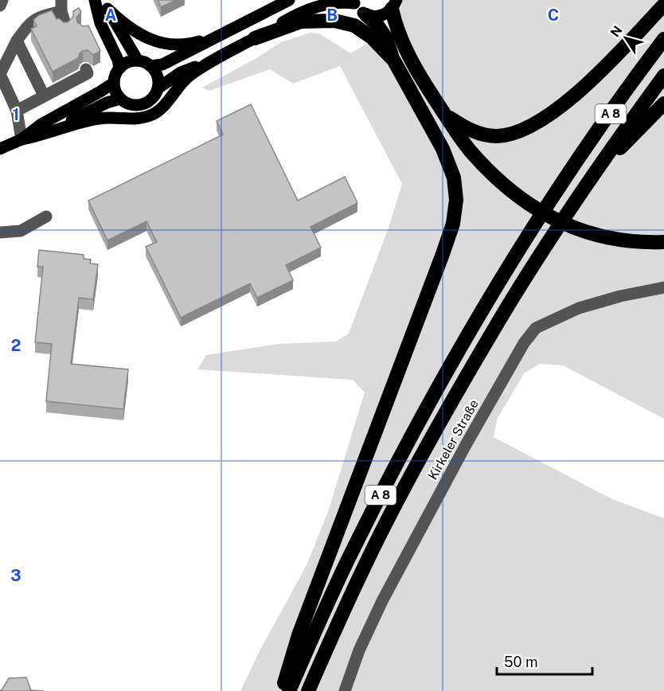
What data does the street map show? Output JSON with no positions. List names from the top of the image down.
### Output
{
  "streets": {
    "highway": ["A 8"],
    "street": ["Kirkeler Straße"]
  },
  "scale_bar": "50 m",
  "north": "top left",
  "grid": {
    "columns": ["A", "B", "C"],
    "rows": ["1", "2", "3"]
  }
}
